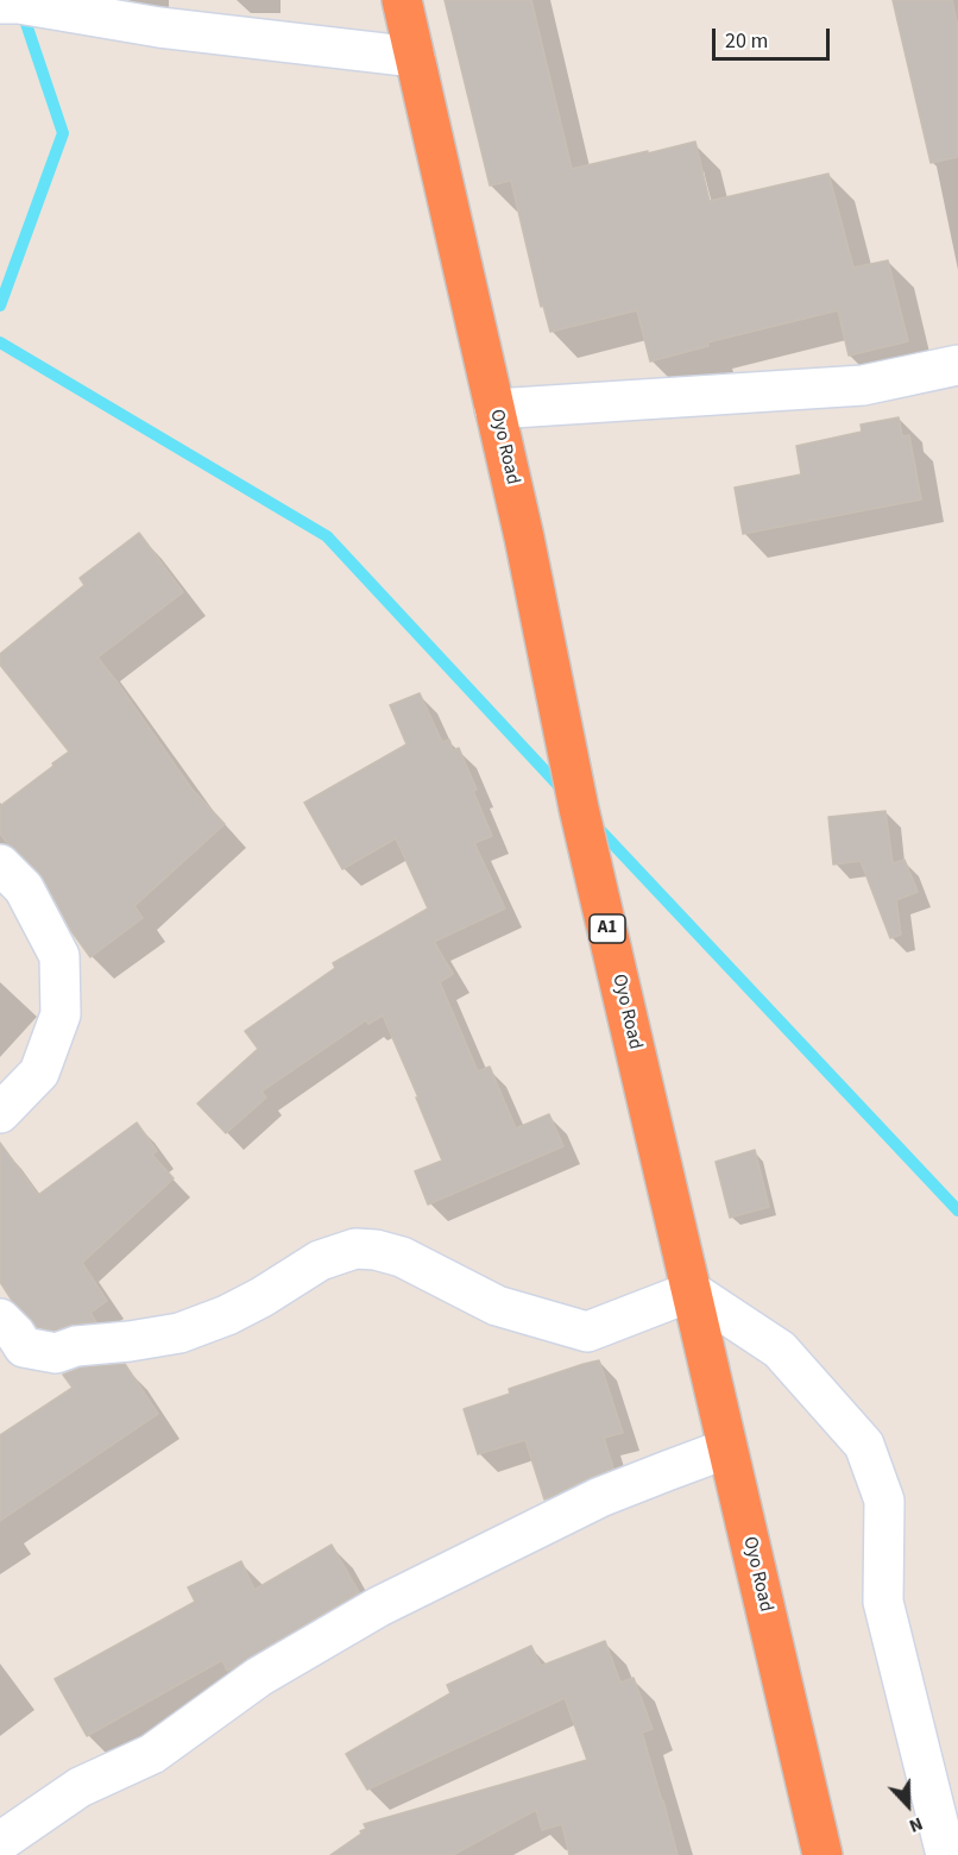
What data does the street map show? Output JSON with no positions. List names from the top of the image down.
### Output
{
  "streets": {
    "highway": ["Oyo Road", "A1"]
  },
  "scale_bar": "20 m",
  "north": "bottom"
}
